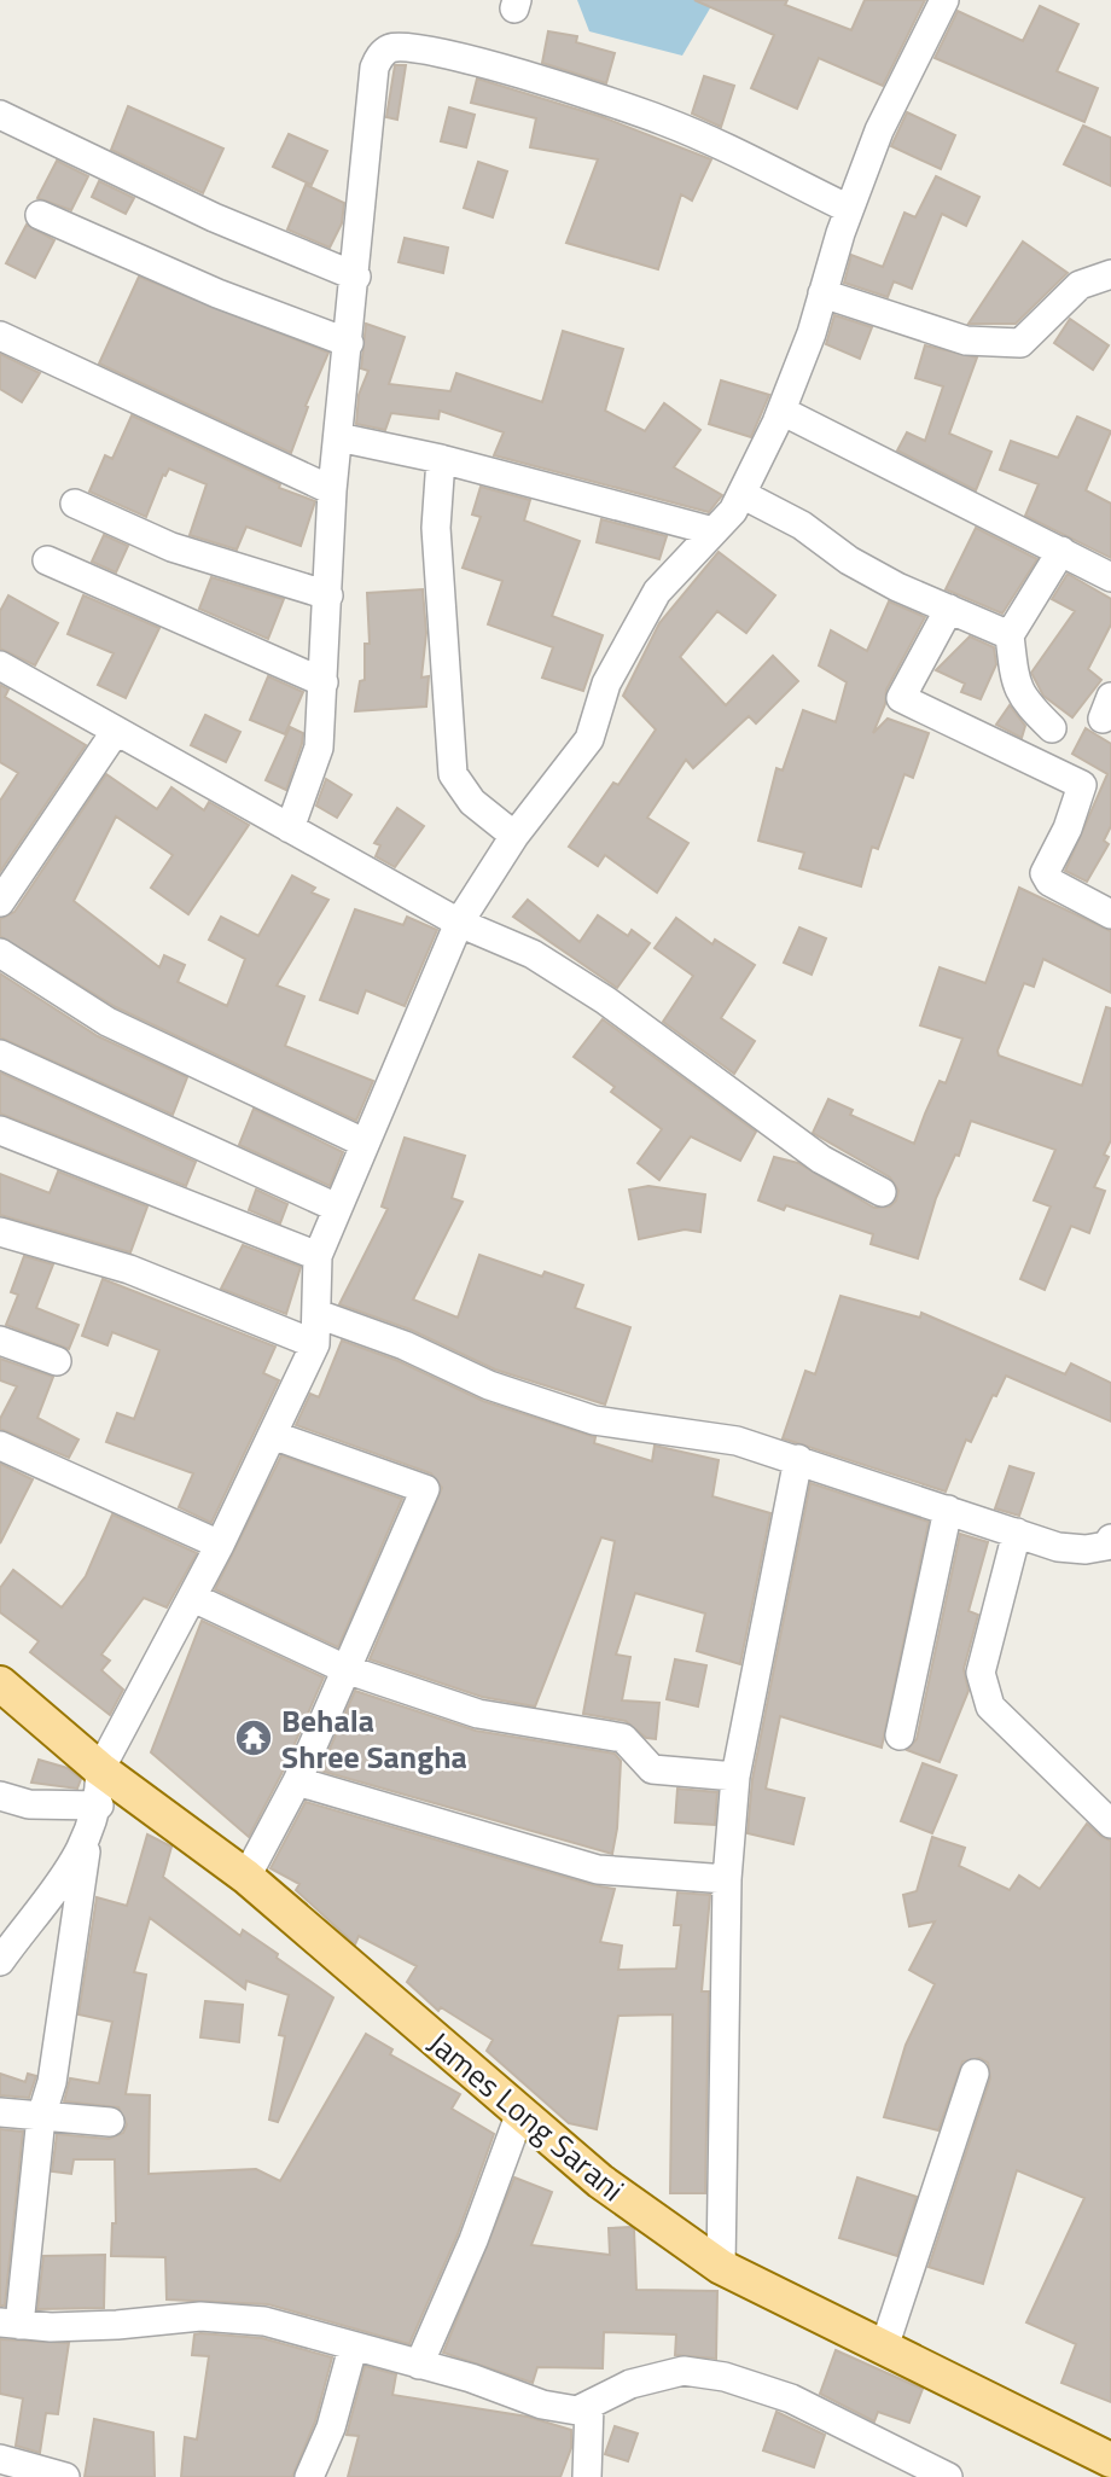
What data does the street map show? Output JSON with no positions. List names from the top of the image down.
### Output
{
  "streets": {
    "main road": ["James Long Sarani"]
  },
  "places": {
    "temple": ["Behala Shree Sangha"]
  }
}
